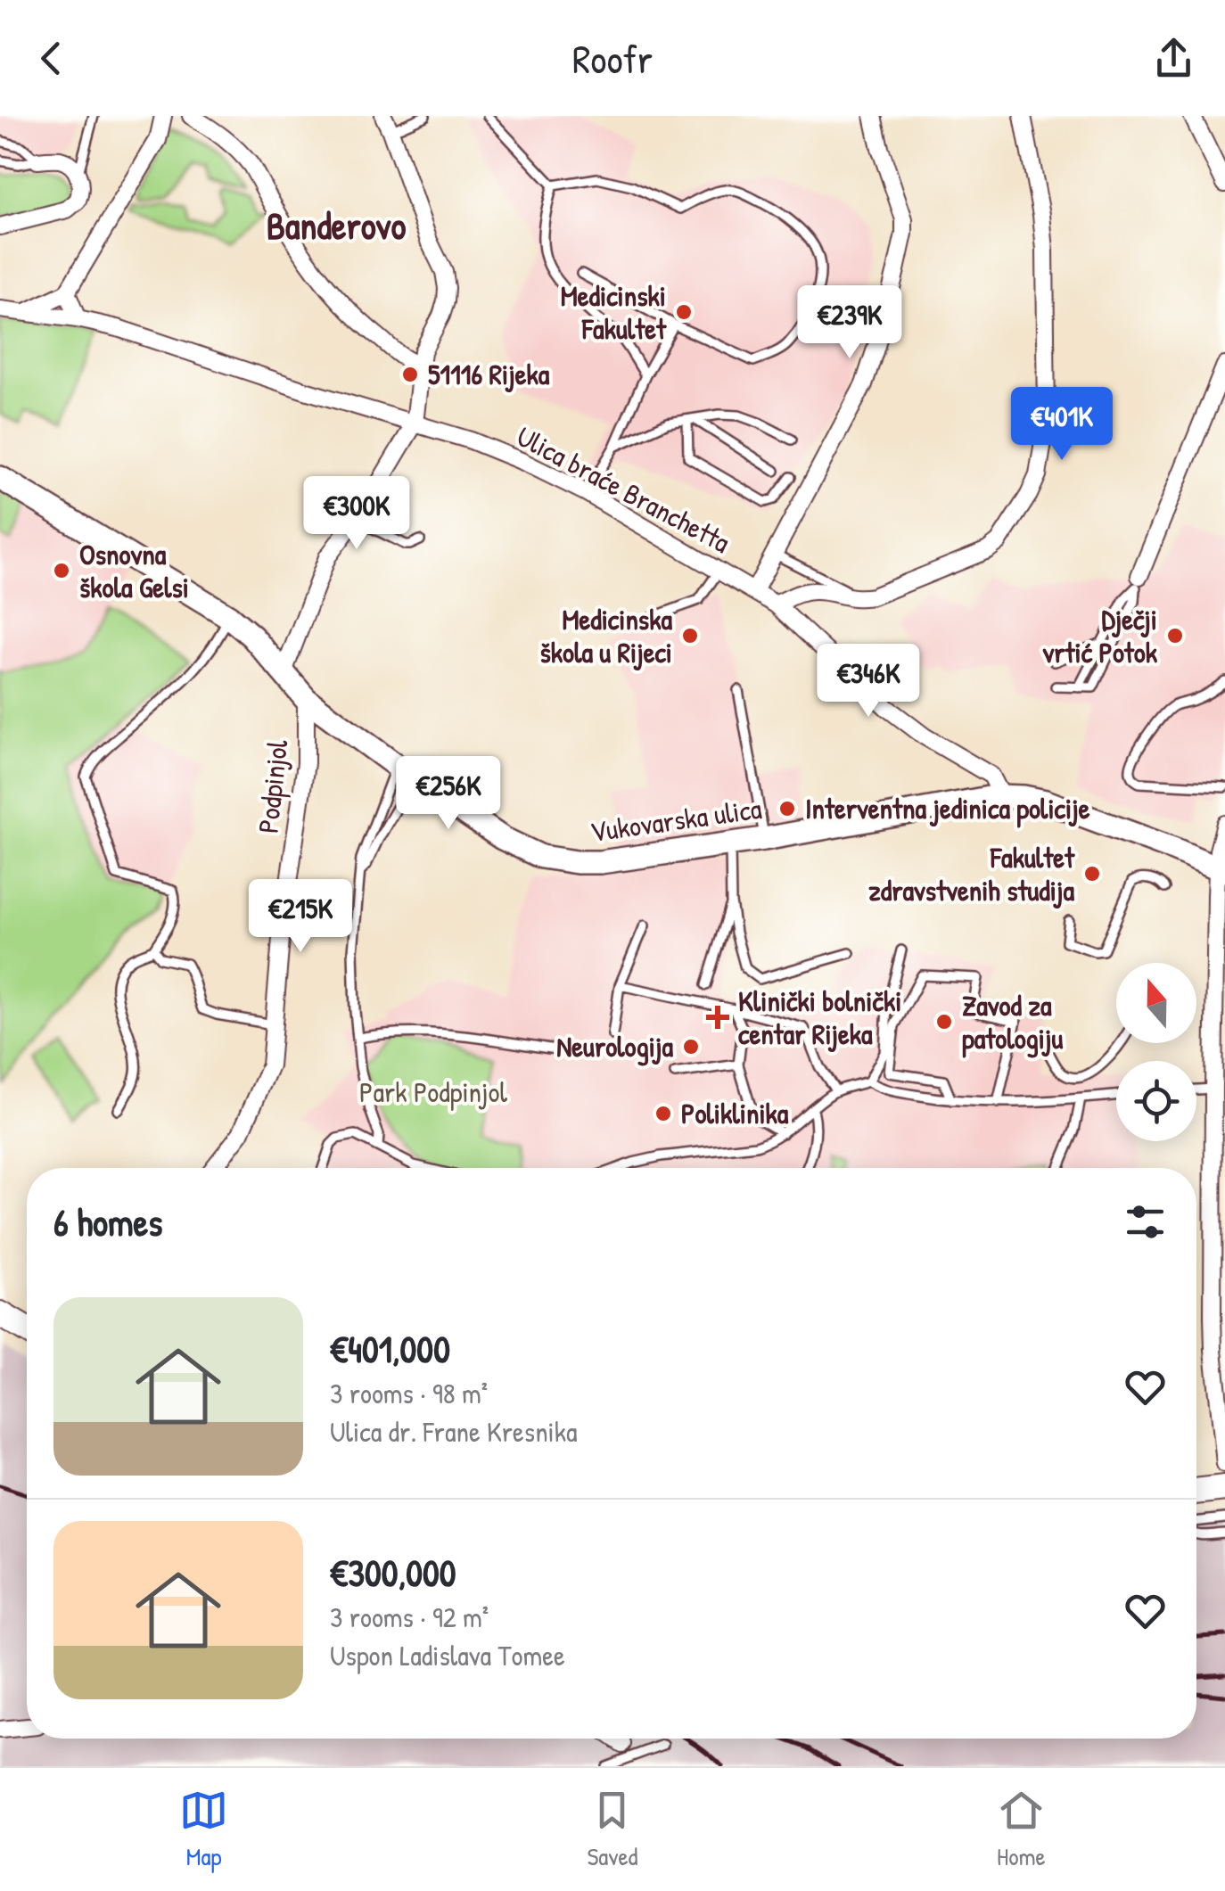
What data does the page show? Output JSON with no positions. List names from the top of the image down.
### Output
{
  "streets": {
    "main road": ["Vukovarska ulica"],
    "street": ["Ulica braće Branchetta", "Podpinjol"]
  },
  "crossings": [
    ["Ulica braće Branchetta", "Vukovarska ulica"],
    ["Podpinjol", "Vukovarska ulica"]
  ],
  "districts": ["Banderovo"],
  "parks": ["Park Podpinjol"],
  "places": {
    "other": [
      "Medicinski Fakultet",
      "51116 Rijeka",
      "Osnovna škola Gelsi",
      "Medicinska škola u Rijeci",
      "Dječji vrtić Potok",
      "Interventna jedinica policije",
      "Fakultet zdravstvenih studija",
      "Zavod za patologiju",
      "Neurologija",
      "Poliklinika"
    ],
    "health": ["Klinički bolnički centar Rijeka"]
  },
  "north": "top",
  "page": {
    "header": "Roofr",
    "price": [
      "€239K",
      "€401K",
      "€300K",
      "€346K",
      "€256K",
      "€215K"
    ],
    "heading": "6 homes",
    "list": [
      {
        "name": "€401,000",
        "note": "3 rooms · 98 m² · Ulica dr. Frane Kresnika"
      },
      {
        "name": "€300,000",
        "note": "3 rooms · 92 m² · Uspon Ladislava Tomee"
      }
    ],
    "tabs": ["Map", "Saved", "Home"]
  }
}
